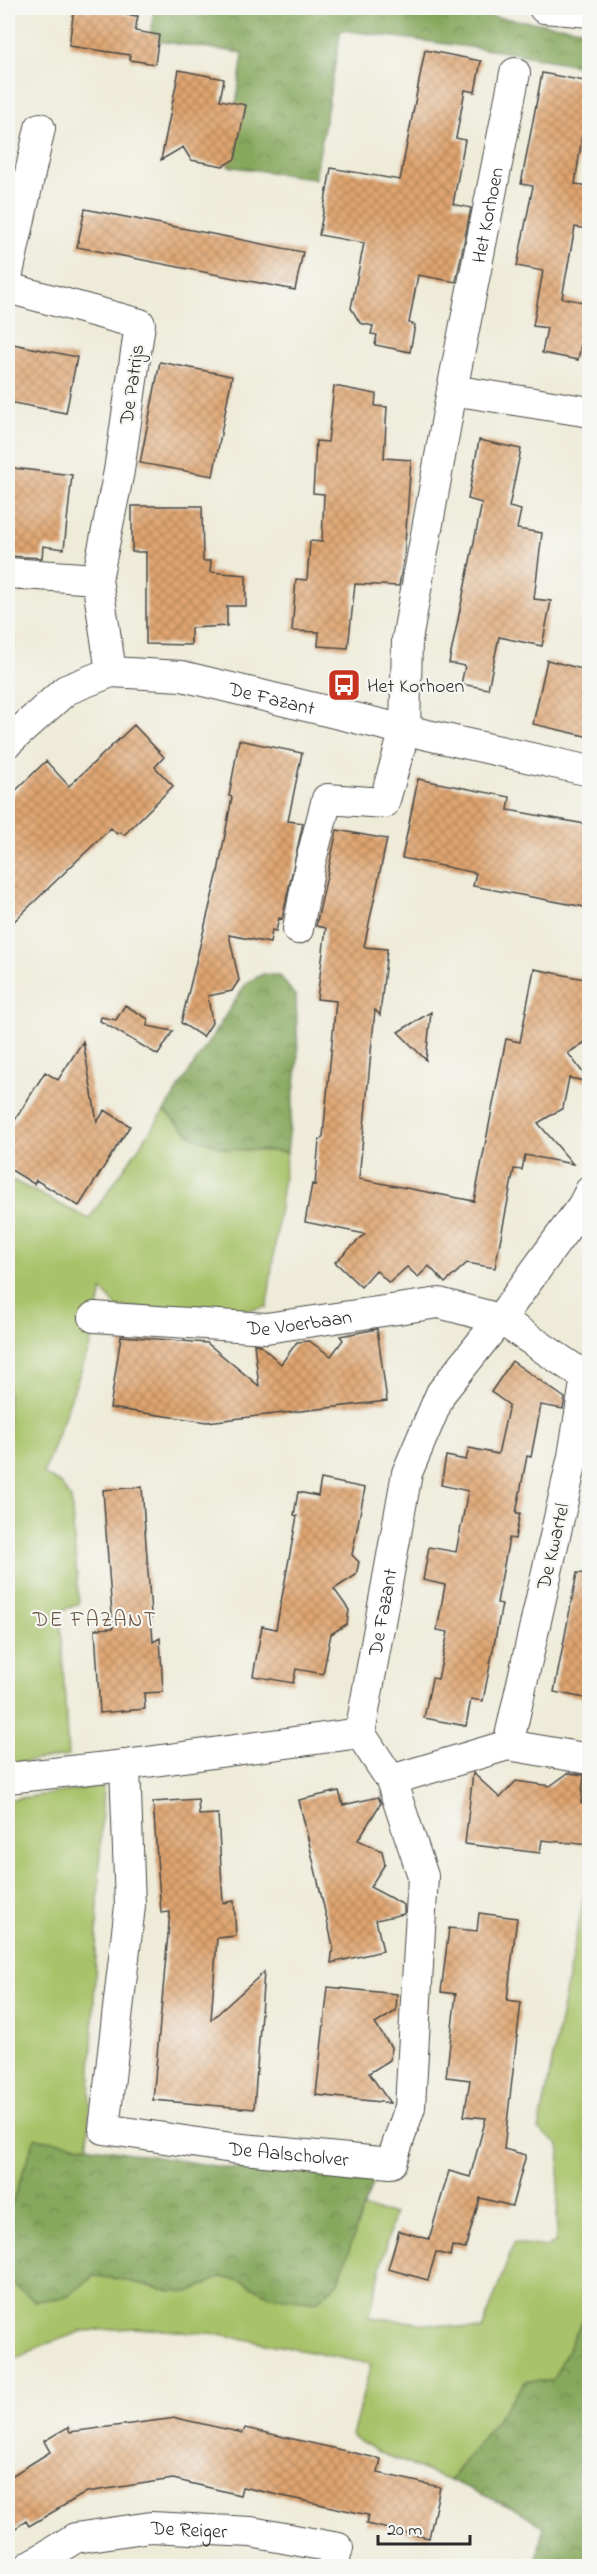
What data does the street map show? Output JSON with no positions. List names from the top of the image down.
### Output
{
  "streets": {
    "street": [
      "Het Korhoen",
      "De Patrijs",
      "De Fazant",
      "De Voerbaan",
      "De Kwartel",
      "De Aalscholver",
      "De Reiger"
    ]
  },
  "crossings": [
    ["Het Korhoen", "De Fazant"],
    ["De Patrijs", "De Fazant"],
    ["De Fazant", "De Voerbaan"],
    ["De Fazant", "De Kwartel"],
    ["De Fazant", "De Aalscholver"],
    ["De Voerbaan", "De Kwartel"]
  ],
  "districts": ["DE FAZANT"],
  "places": {
    "bus stop": ["Het Korhoen"]
  },
  "scale_bar": "20 m"
}
